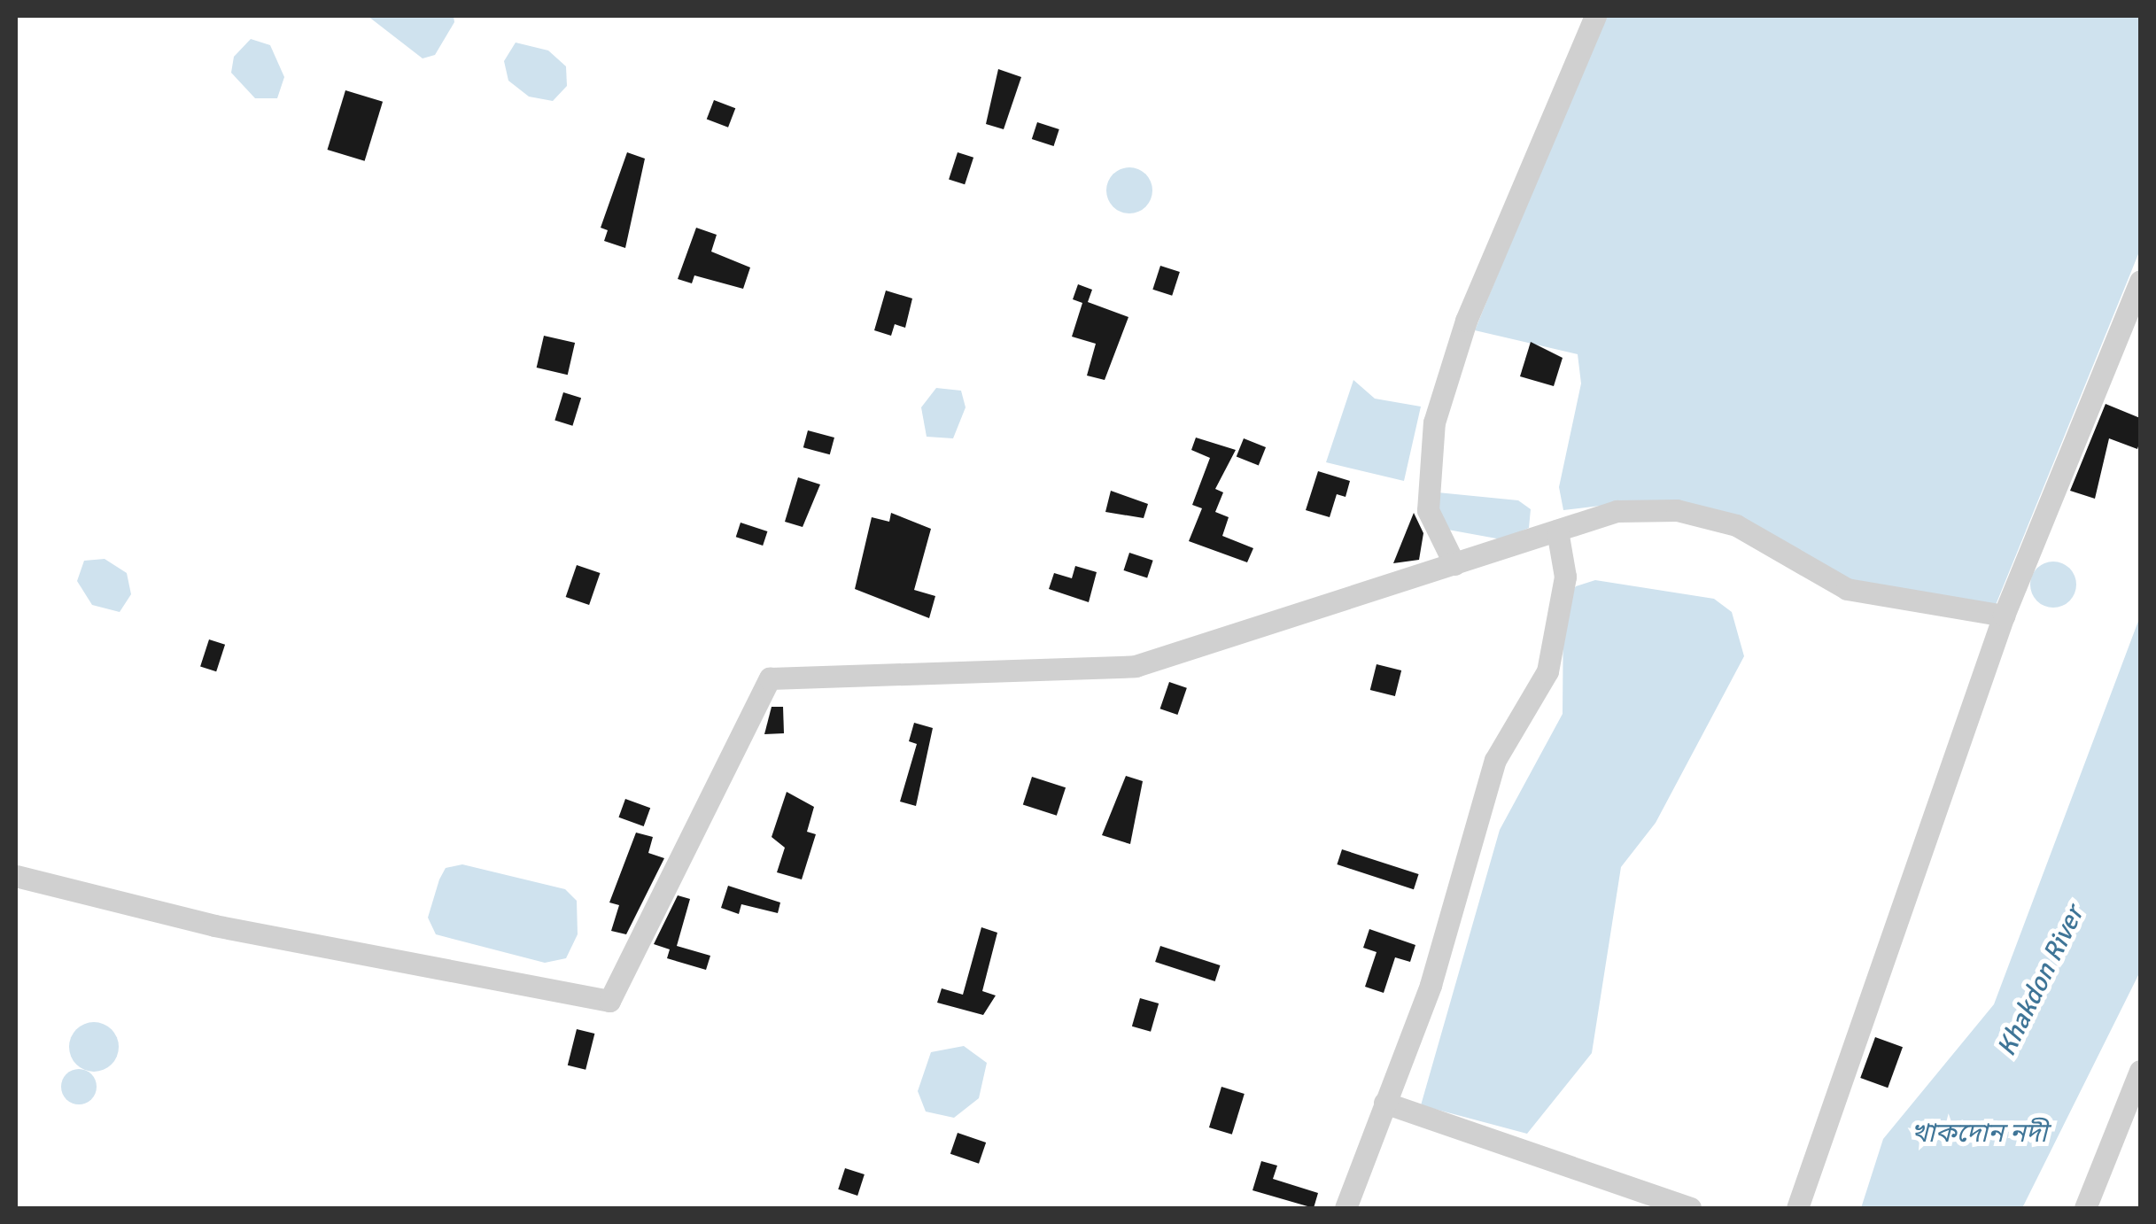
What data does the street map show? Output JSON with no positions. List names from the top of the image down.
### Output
{
  "water": ["Khakdon River", "খাকদোন নদী"]
}
